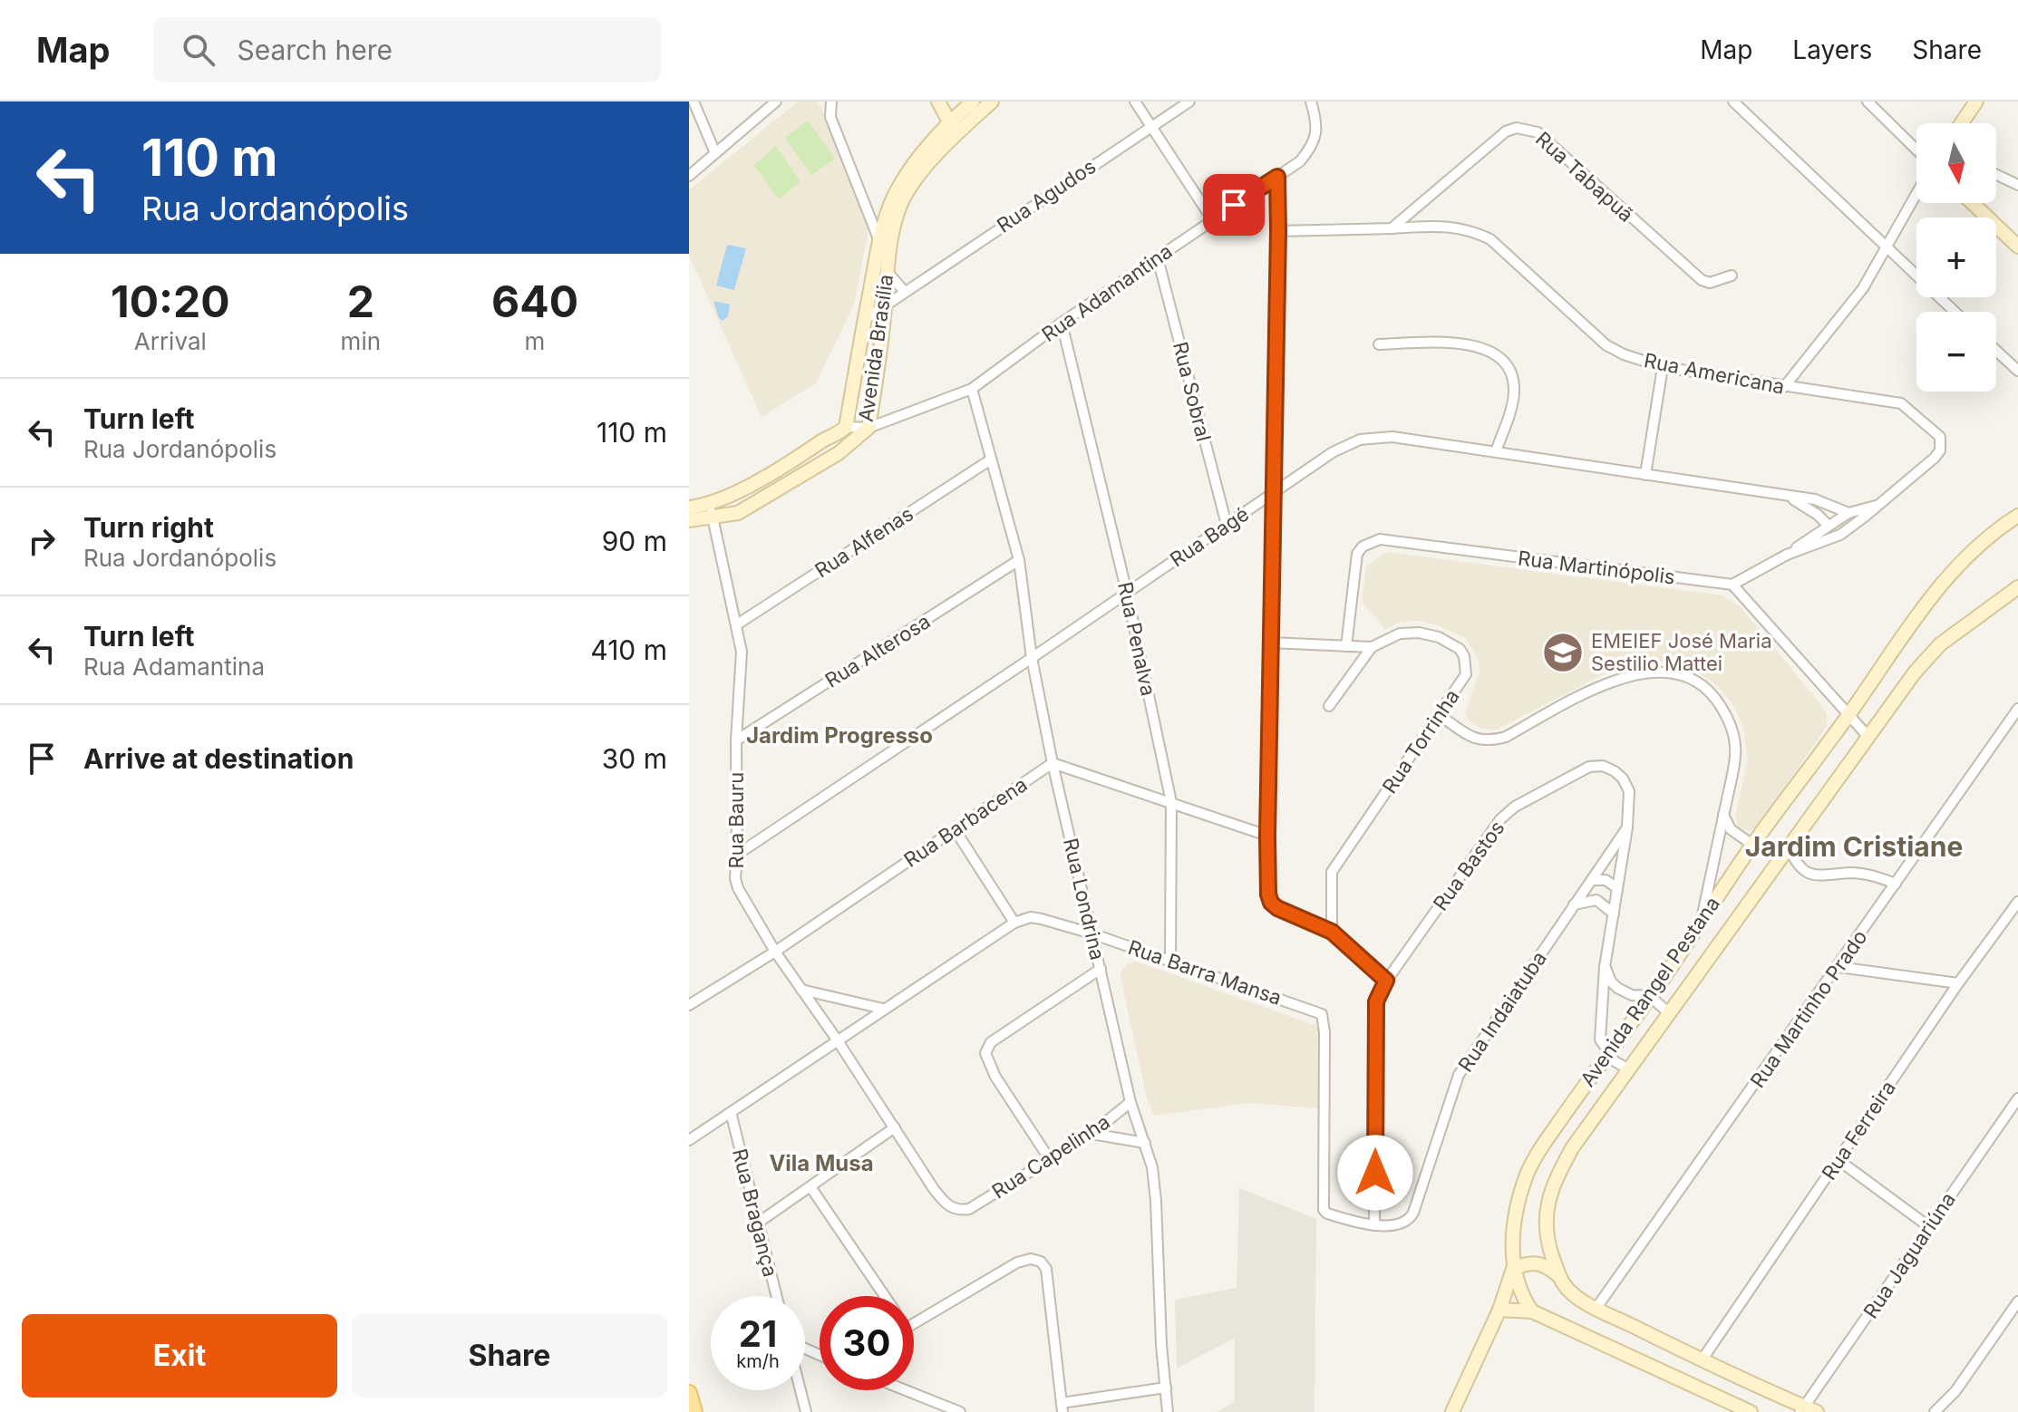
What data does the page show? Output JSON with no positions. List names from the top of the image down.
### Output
{
  "streets": {
    "main road": ["Avenida Brasília", "Avenida Rangel Pestana"],
    "street": [
      "Rua Tabapuã",
      "Rua Agudos",
      "Rua Adamantina",
      "Rua Americana",
      "Rua Sobral",
      "Rua Bagé",
      "Rua Alfenas",
      "Rua Martinópolis",
      "Rua Penalva",
      "Rua Alterosa",
      "Rua Torrinha",
      "Rua Bauru",
      "Rua Barbacena",
      "Rua Bastos",
      "Rua Londrina",
      "Rua Barra Mansa",
      "Rua Martinho Prado",
      "Rua Indaiatuba",
      "Rua Ferreira",
      "Rua Capelinha",
      "Rua Bragança",
      "Rua Jaguariúna"
    ]
  },
  "crossings": [
    ["Rua Tabapuã", "Rua Americana"],
    ["Rua Agudos", "Avenida Brasília"],
    ["Rua Adamantina", "Avenida Brasília"],
    ["Rua Adamantina", "Rua Sobral"],
    ["Rua Adamantina", "Rua Penalva"],
    ["Rua Adamantina", "Rua Londrina"],
    ["Avenida Brasília", "Rua Bauru"],
    ["Rua Sobral", "Rua Bagé"],
    ["Rua Bagé", "Rua Penalva"],
    ["Rua Bagé", "Rua Bauru"],
    ["Rua Bagé", "Rua Londrina"],
    ["Rua Alfenas", "Rua Bauru"],
    ["Rua Alfenas", "Rua Londrina"],
    ["Rua Martinópolis", "Rua Torrinha"],
    ["Rua Penalva", "Rua Barra Mansa"],
    ["Rua Alterosa", "Rua Bauru"],
    ["Rua Alterosa", "Rua Londrina"],
    ["Rua Bauru", "Rua Barbacena"],
    ["Rua Bauru", "Rua Capelinha"],
    ["Rua Barbacena", "Rua Londrina"],
    ["Rua Bastos", "Rua Barra Mansa"],
    ["Rua Bastos", "Avenida Rangel Pestana"],
    ["Rua Bastos", "Rua Indaiatuba"],
    ["Rua Londrina", "Rua Barra Mansa"],
    ["Rua Londrina", "Rua Capelinha"],
    ["Rua Barra Mansa", "Rua Indaiatuba"],
    ["Avenida Rangel Pestana", "Rua Martinho Prado"],
    ["Avenida Rangel Pestana", "Rua Ferreira"],
    ["Avenida Rangel Pestana", "Rua Jaguariúna"]
  ],
  "districts": ["Jardim Progresso", "Jardim Cristiane", "Vila Musa"],
  "places": {
    "school or university": ["EMEIEF José Maria Sestilio Mattei"]
  },
  "north": "bottom",
  "page": {
    "header": "Map",
    "search": "Search here",
    "nav": ["Map", "Layers", "Share"],
    "turn": ["110 m", "Rua Jordanópolis"],
    "map_buttons": ["+", "−"],
    "eta": [
      "10:20",
      "Arrival",
      "2",
      "min",
      "640",
      "m"
    ],
    "list": [
      {
        "name": "Turn left",
        "note": "Rua Jordanópolis",
        "value": "110 m"
      },
      {
        "name": "Turn right",
        "note": "Rua Jordanópolis",
        "value": "90 m"
      },
      {
        "name": "Turn left",
        "note": "Rua Adamantina",
        "value": "410 m"
      },
      {
        "name": "Arrive at destination",
        "value": "30 m"
      }
    ],
    "speed": "21 km/h",
    "limit": "30",
    "buttons": ["Exit", "Share"]
  }
}
